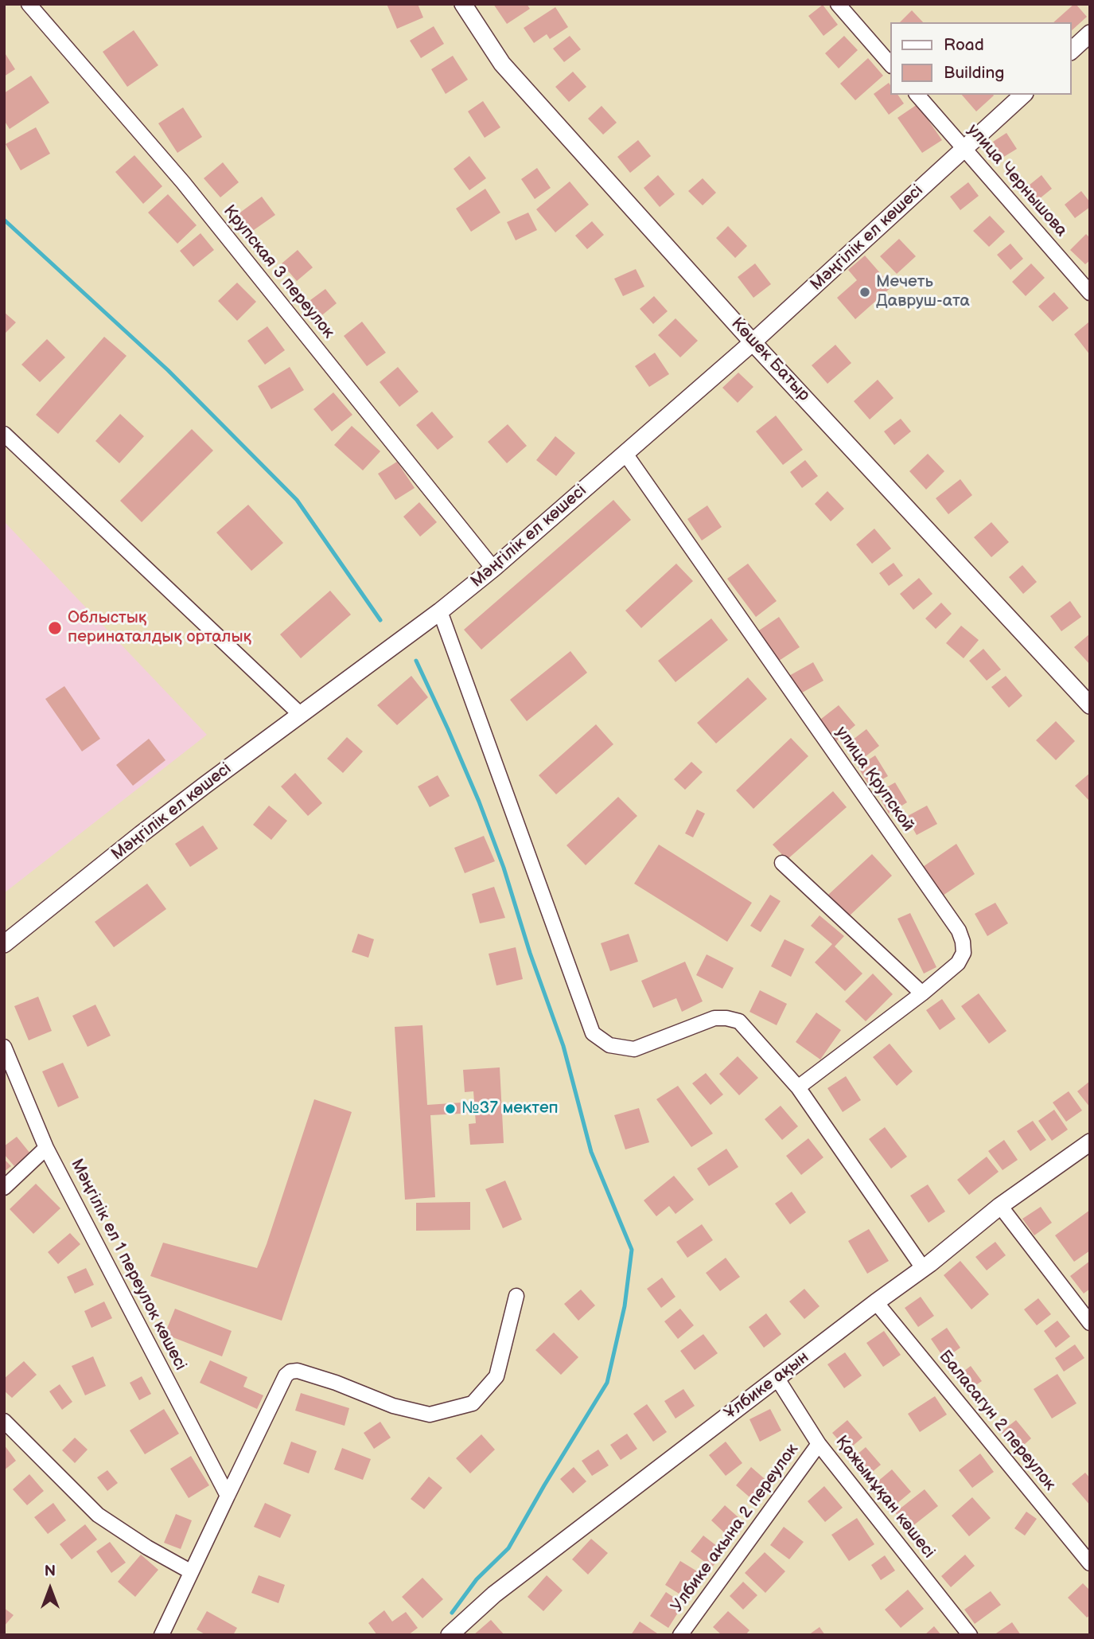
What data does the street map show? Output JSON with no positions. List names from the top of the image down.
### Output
{
  "streets": {
    "street": [
      "улица Чернышова",
      "Мәңгілік ел көшесі",
      "Крупская 3 переулок",
      "Көшек Батыр",
      "улица Крупской",
      "Мәңгілік ел 1 переулок көшесі",
      "Ұлбике ақын",
      "Баласагун 2 переулок",
      "Қажымұқан көшесі",
      "Улбике акына 2 переулок"
    ]
  },
  "crossings": [
    ["улица Чернышова", "Мәңгілік ел көшесі"],
    ["Мәңгілік ел көшесі", "Крупская 3 переулок"],
    ["Мәңгілік ел көшесі", "Көшек Батыр"],
    ["Мәңгілік ел көшесі", "улица Крупской"],
    ["Ұлбике ақын", "Баласагун 2 переулок"],
    ["Ұлбике ақын", "Қажымұқан көшесі"],
    ["Қажымұқан көшесі", "Улбике акына 2 переулок"]
  ],
  "places": ["Мечеть Давруш-ата", "Облыстық перинаталдық орталық", "№37 мектеп"],
  "legend": ["Road", "Building"],
  "north": "top"
}
